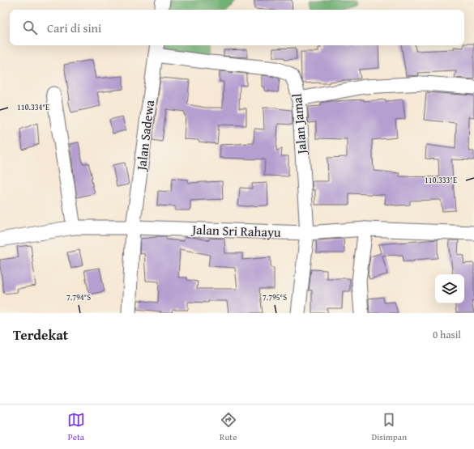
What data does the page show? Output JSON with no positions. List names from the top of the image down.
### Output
{
  "streets": {
    "street": ["Jalan Jamal", "Jalan Sadewa", "Jalan Sri Rahayu"]
  },
  "crossings": [
    ["Jalan Jamal", "Jalan Sadewa"],
    ["Jalan Jamal", "Jalan Sri Rahayu"],
    ["Jalan Sadewa", "Jalan Sri Rahayu"]
  ],
  "page": {
    "search": "Cari di sini",
    "heading": ["Terdekat", "0 hasil"],
    "nav": ["Peta", "Rute", "Disimpan"]
  },
  "coordinates": [
    "110.334°E",
    "110.333°E",
    "7.794°S",
    "7.795°S"
  ]
}
